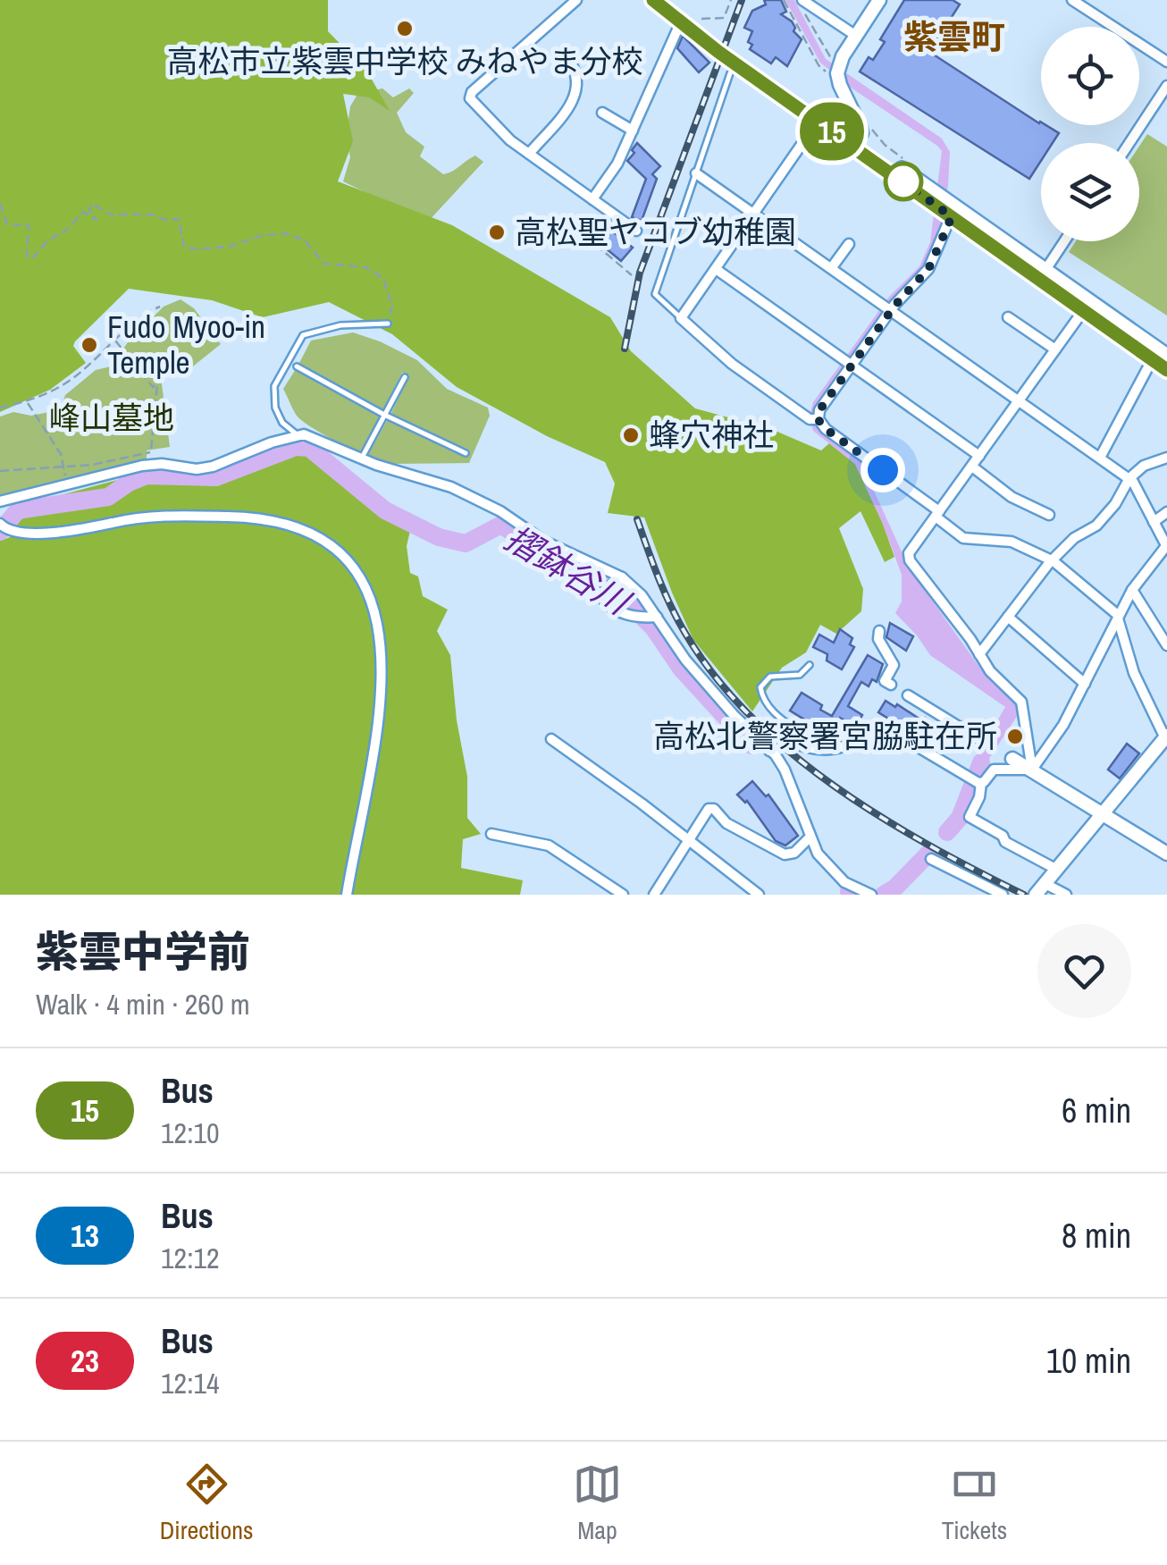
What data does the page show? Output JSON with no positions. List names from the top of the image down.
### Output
{
  "districts": ["紫雲町"],
  "water": ["摺鉢谷川"],
  "parks": ["峰山墓地"],
  "places": [
    "高松市立紫雲中学校 みねやま分校",
    "高松聖ヤコブ幼稚園",
    "Fudo Myoo-in Temple",
    "蜂穴神社",
    "高松北警察署宮脇駐在所"
  ],
  "lines": ["bus line 15"],
  "page": {
    "on_map": "15",
    "heading": ["紫雲中学前", "Walk · 4 min · 260 m"],
    "list": [
      {
        "mark": "15",
        "name": "Bus",
        "note": "12:10",
        "value": "6 min"
      },
      {
        "mark": "13",
        "name": "Bus",
        "note": "12:12",
        "value": "8 min"
      },
      {
        "mark": "23",
        "name": "Bus",
        "note": "12:14",
        "value": "10 min"
      }
    ],
    "tabs": ["Directions", "Map", "Tickets"]
  }
}
